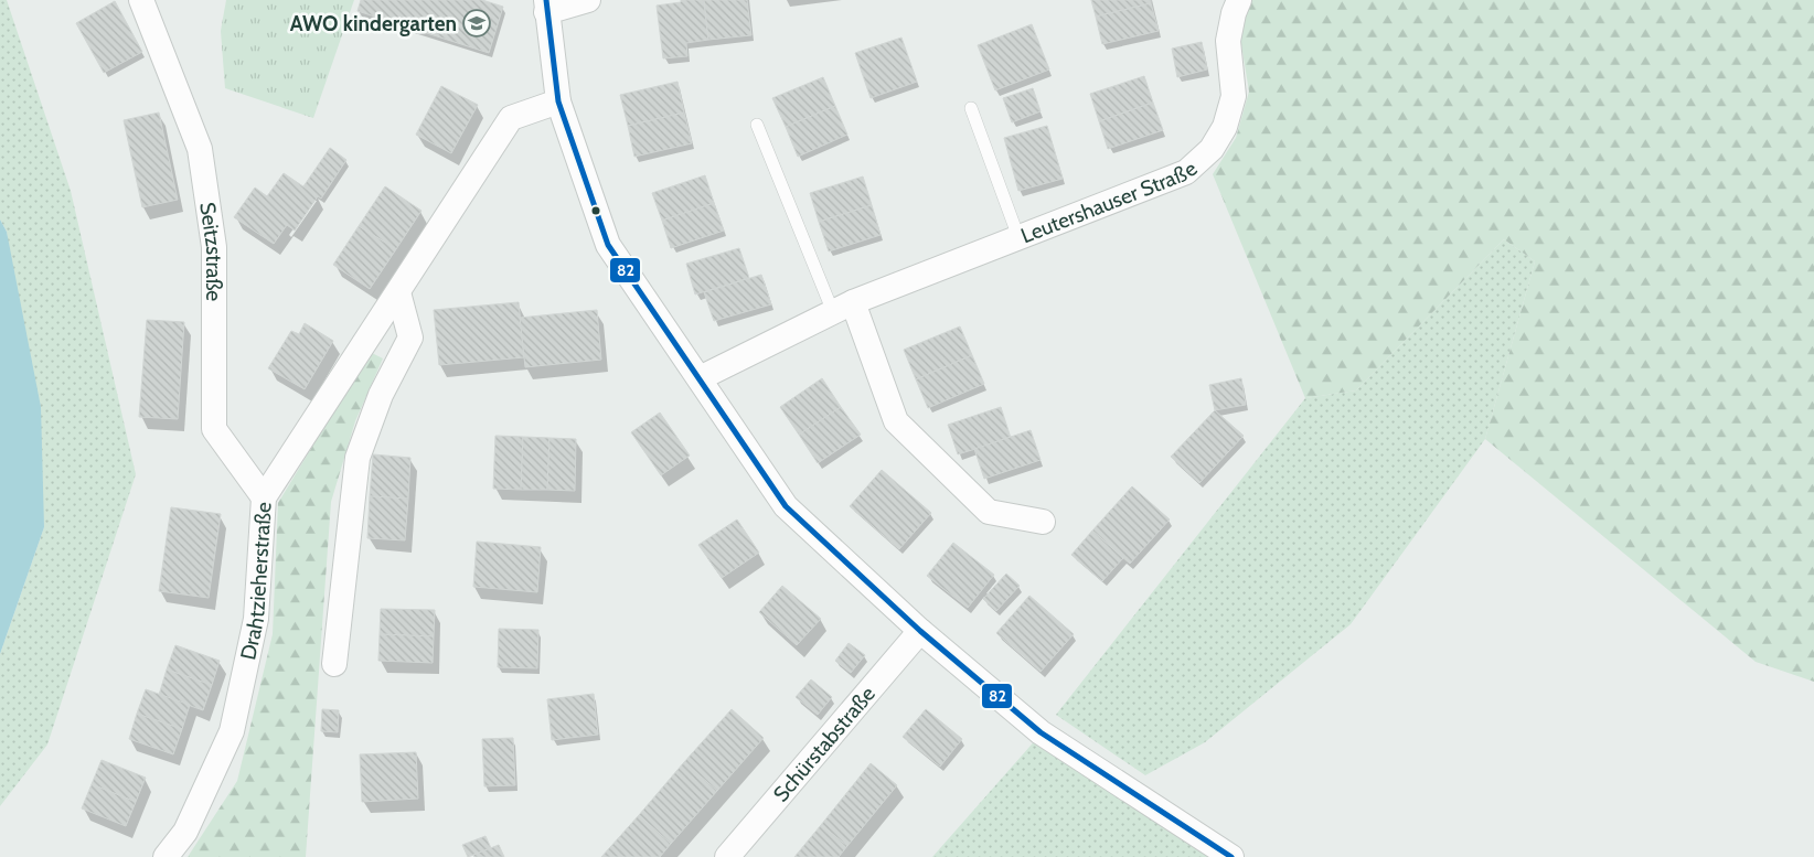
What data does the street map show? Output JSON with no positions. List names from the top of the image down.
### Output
{
  "streets": {
    "street": [
      "Leutershauser Straße",
      "Seitzstraße",
      "Drahtzieherstraße",
      "Schürstabstraße"
    ]
  },
  "crossings": [
    ["Seitzstraße", "Drahtzieherstraße"]
  ],
  "places": {
    "school or university": ["AWO kindergarten"]
  },
  "lines": ["transit line 82"]
}
